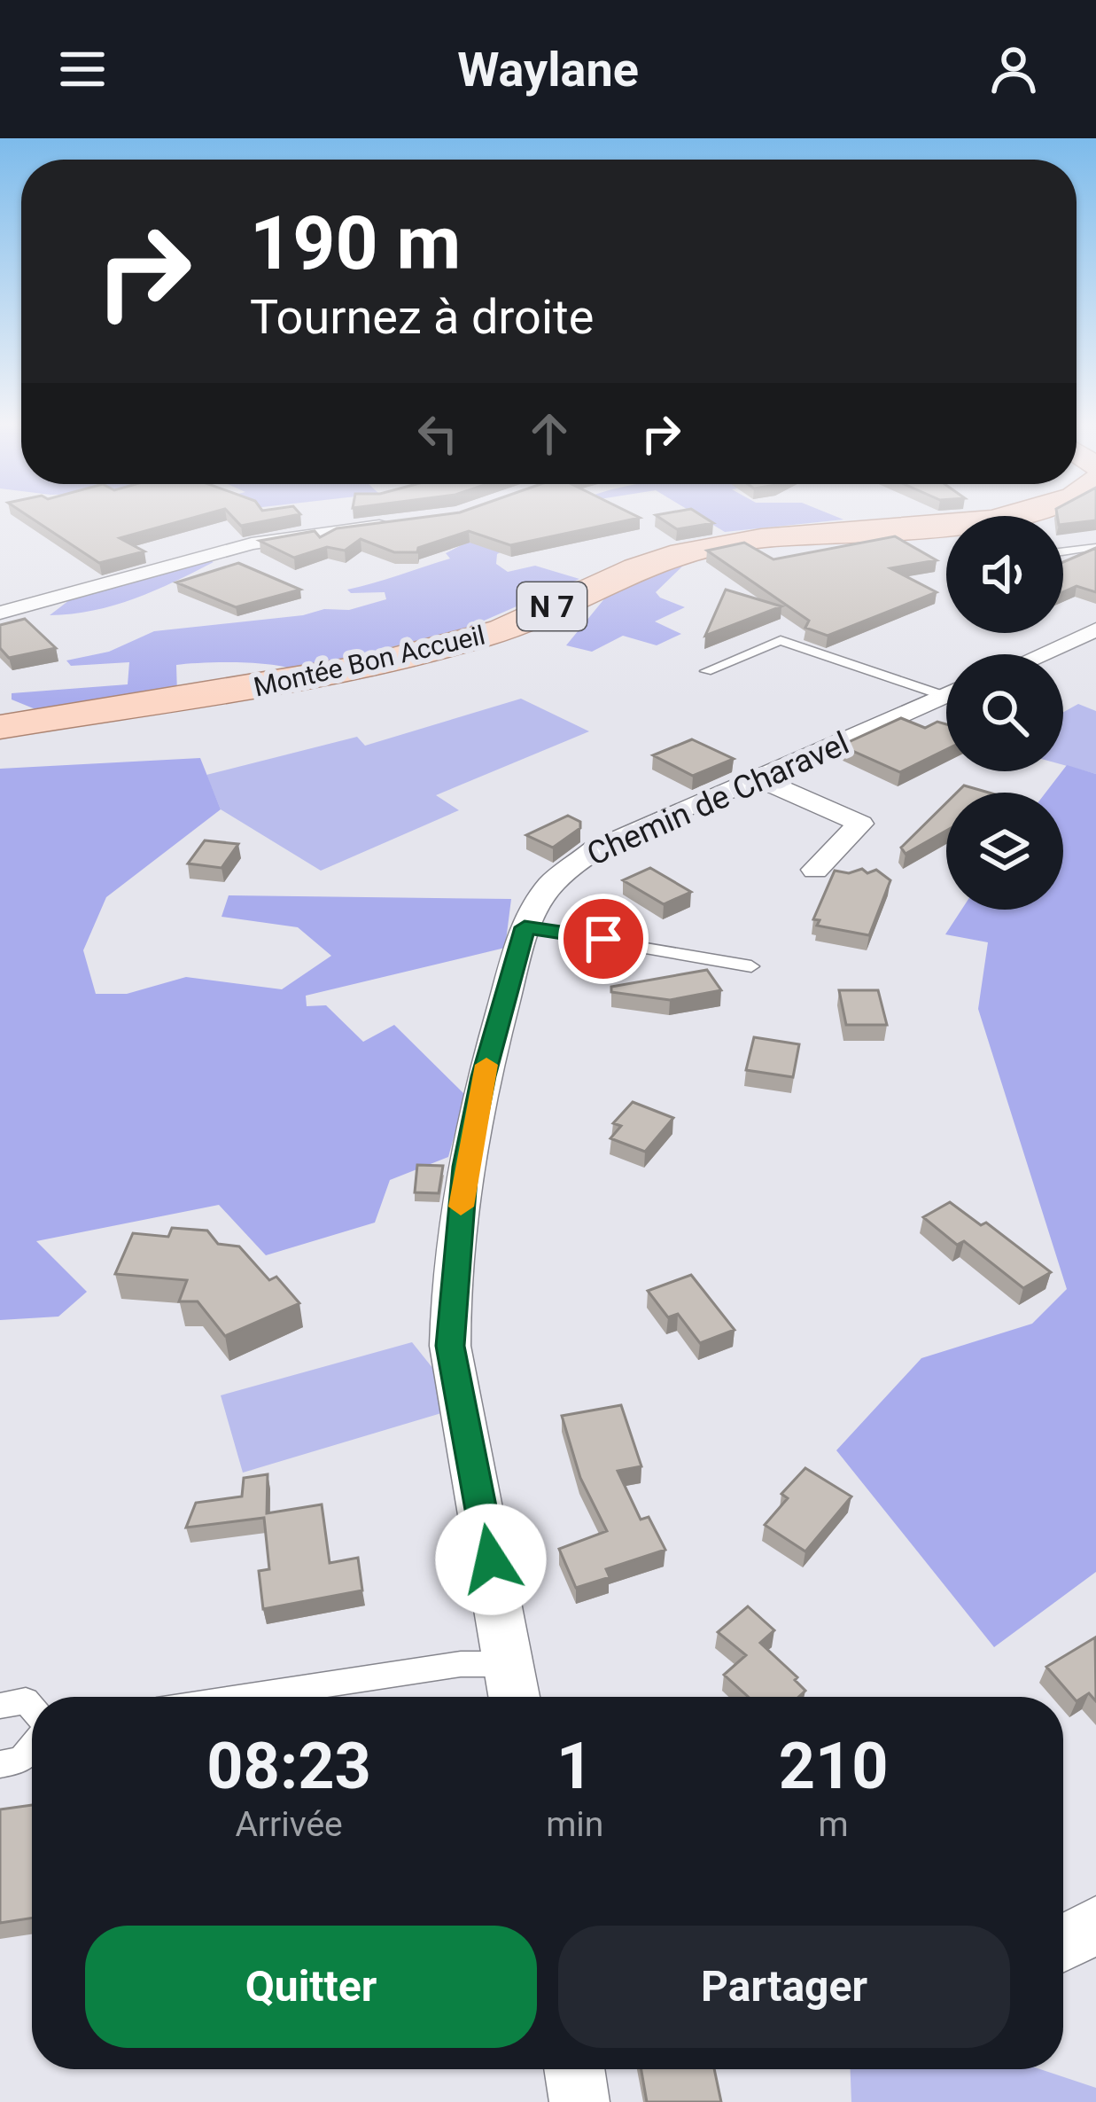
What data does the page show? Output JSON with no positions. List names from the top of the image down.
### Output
{
  "streets": {
    "main road": ["N 7", "Montée Bon Accueil"],
    "street": ["Chemin de Charavel"]
  },
  "page": {
    "header": "Waylane",
    "turn": ["190 m", "Tournez à droite"],
    "eta": [
      "08:23",
      "Arrivée",
      "1",
      "min",
      "210",
      "m"
    ],
    "buttons": ["Quitter", "Partager"]
  }
}
